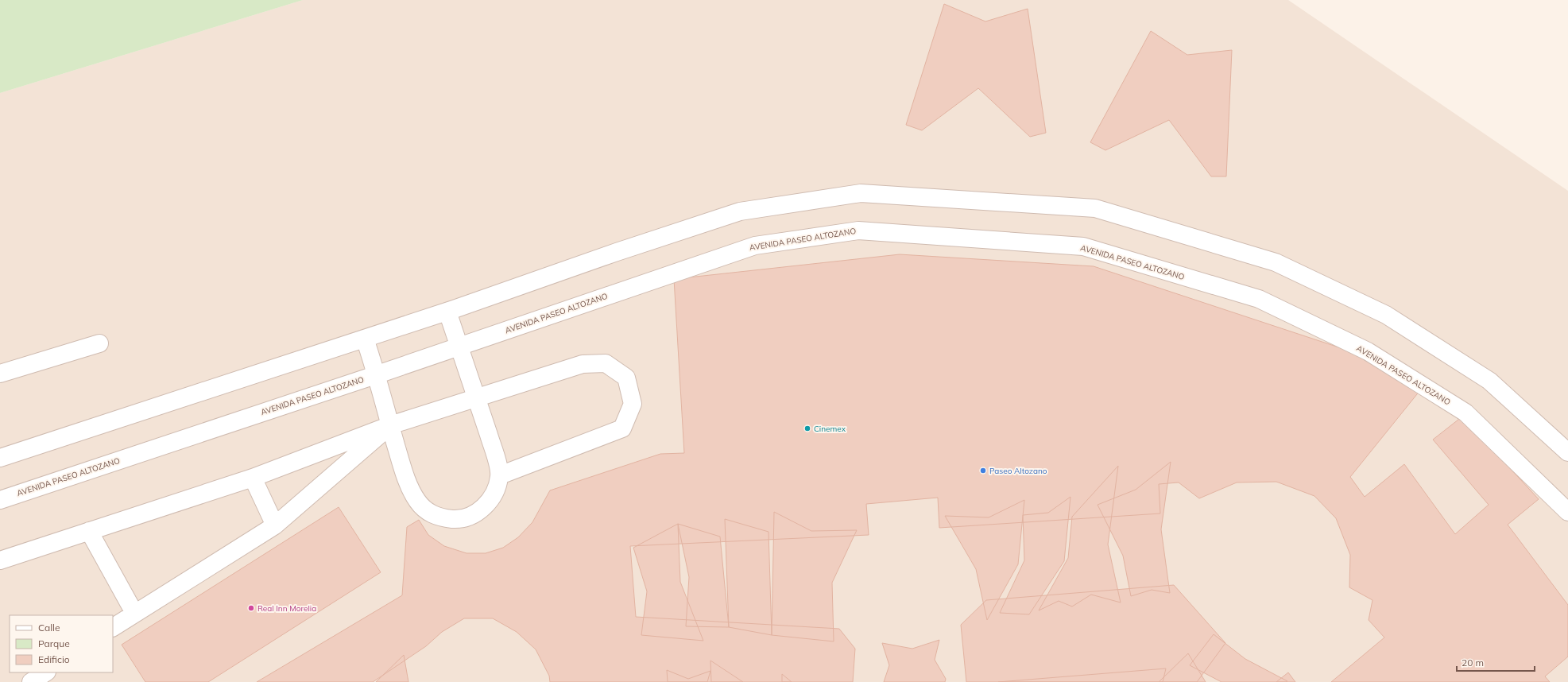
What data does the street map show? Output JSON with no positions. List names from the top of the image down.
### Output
{
  "streets": {
    "street": ["AVENIDA PASEO ALTOZANO"]
  },
  "places": ["Cinemex", "Paseo Altozano", "Real Inn Morelia"],
  "legend": ["Calle", "Parque", "Edificio"],
  "scale_bar": "20 m"
}
